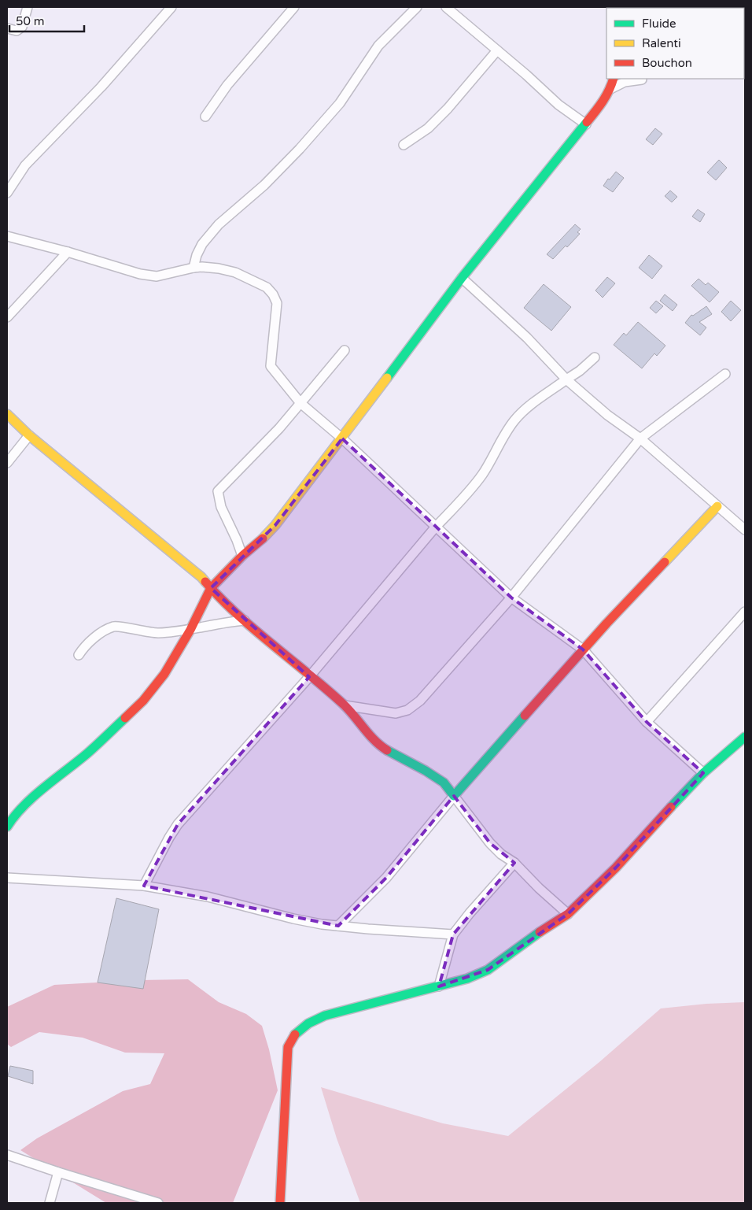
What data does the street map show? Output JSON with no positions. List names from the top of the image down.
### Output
{
  "legend": ["Fluide", "Ralenti", "Bouchon"],
  "scale_bar": "50 m"
}
